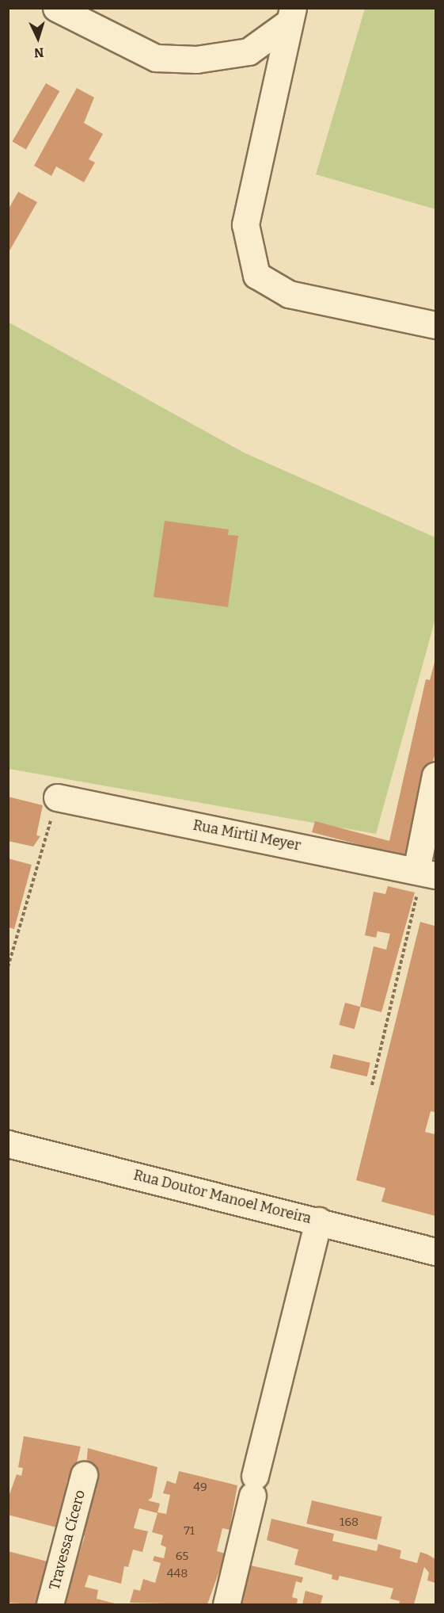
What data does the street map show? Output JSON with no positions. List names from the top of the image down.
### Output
{
  "streets": {
    "street": ["Rua Mirtil Meyer", "Rua Doutor Manoel Moreira", "Travessa Cícero"]
  },
  "house_numbers": [
    "49",
    "168",
    "71",
    "65",
    "448"
  ],
  "north": "bottom"
}
